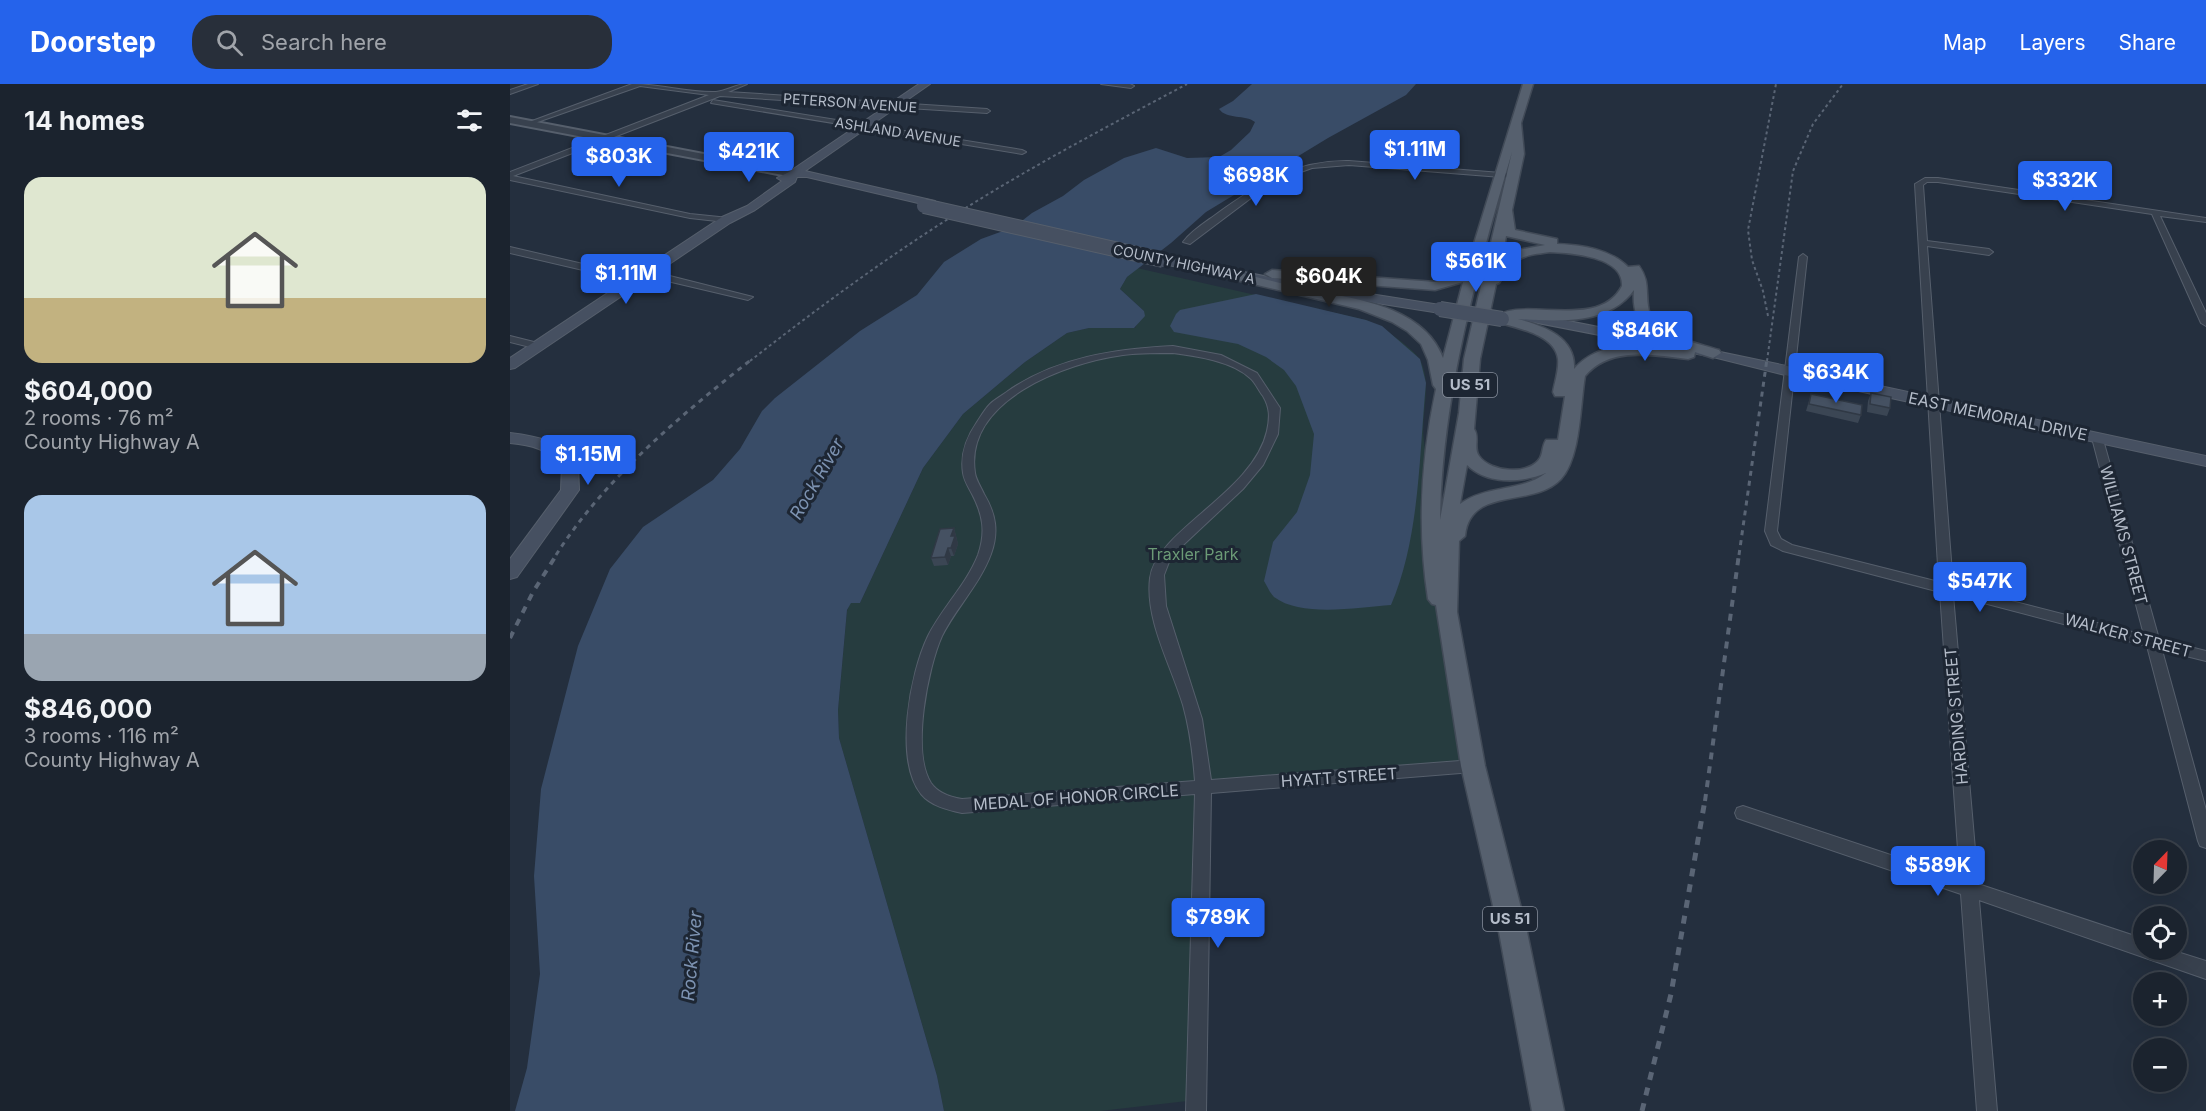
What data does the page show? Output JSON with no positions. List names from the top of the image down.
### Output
{
  "streets": {
    "main road": ["COUNTY HIGHWAY A", "US 51", "EAST MEMORIAL DRIVE"],
    "street": [
      "PETERSON AVENUE",
      "ASHLAND AVENUE",
      "WILLIAMS STREET",
      "WALKER STREET",
      "HARDING STREET",
      "HYATT STREET",
      "MEDAL OF HONOR CIRCLE"
    ]
  },
  "crossings": [
    ["COUNTY HIGHWAY A", "EAST MEMORIAL DRIVE"],
    ["COUNTY HIGHWAY A", "WALKER STREET"],
    ["US 51", "HYATT STREET"],
    ["EAST MEMORIAL DRIVE", "WILLIAMS STREET"],
    ["EAST MEMORIAL DRIVE", "WALKER STREET"],
    ["EAST MEMORIAL DRIVE", "HARDING STREET"],
    ["WILLIAMS STREET", "WALKER STREET"],
    ["WALKER STREET", "HARDING STREET"],
    ["HYATT STREET", "MEDAL OF HONOR CIRCLE"]
  ],
  "water": ["Rock River"],
  "parks": ["Traxler Park"],
  "north": "top right",
  "page": {
    "header": "Doorstep",
    "search": "Search here",
    "nav": ["Map", "Layers", "Share"],
    "heading": "14 homes",
    "price": [
      "$1.11M",
      "$421K",
      "$803K",
      "$698K",
      "$332K",
      "$561K",
      "$1.11M",
      "$604K",
      "$846K",
      "$634K",
      "$1.15M",
      "$547K",
      "$589K",
      "$789K"
    ],
    "list": [
      {
        "name": "$604,000",
        "note": "2 rooms · 76 m² · County Highway A"
      },
      {
        "name": "$846,000",
        "note": "3 rooms · 116 m² · County Highway A"
      }
    ],
    "map_buttons": ["+", "−"]
  }
}
